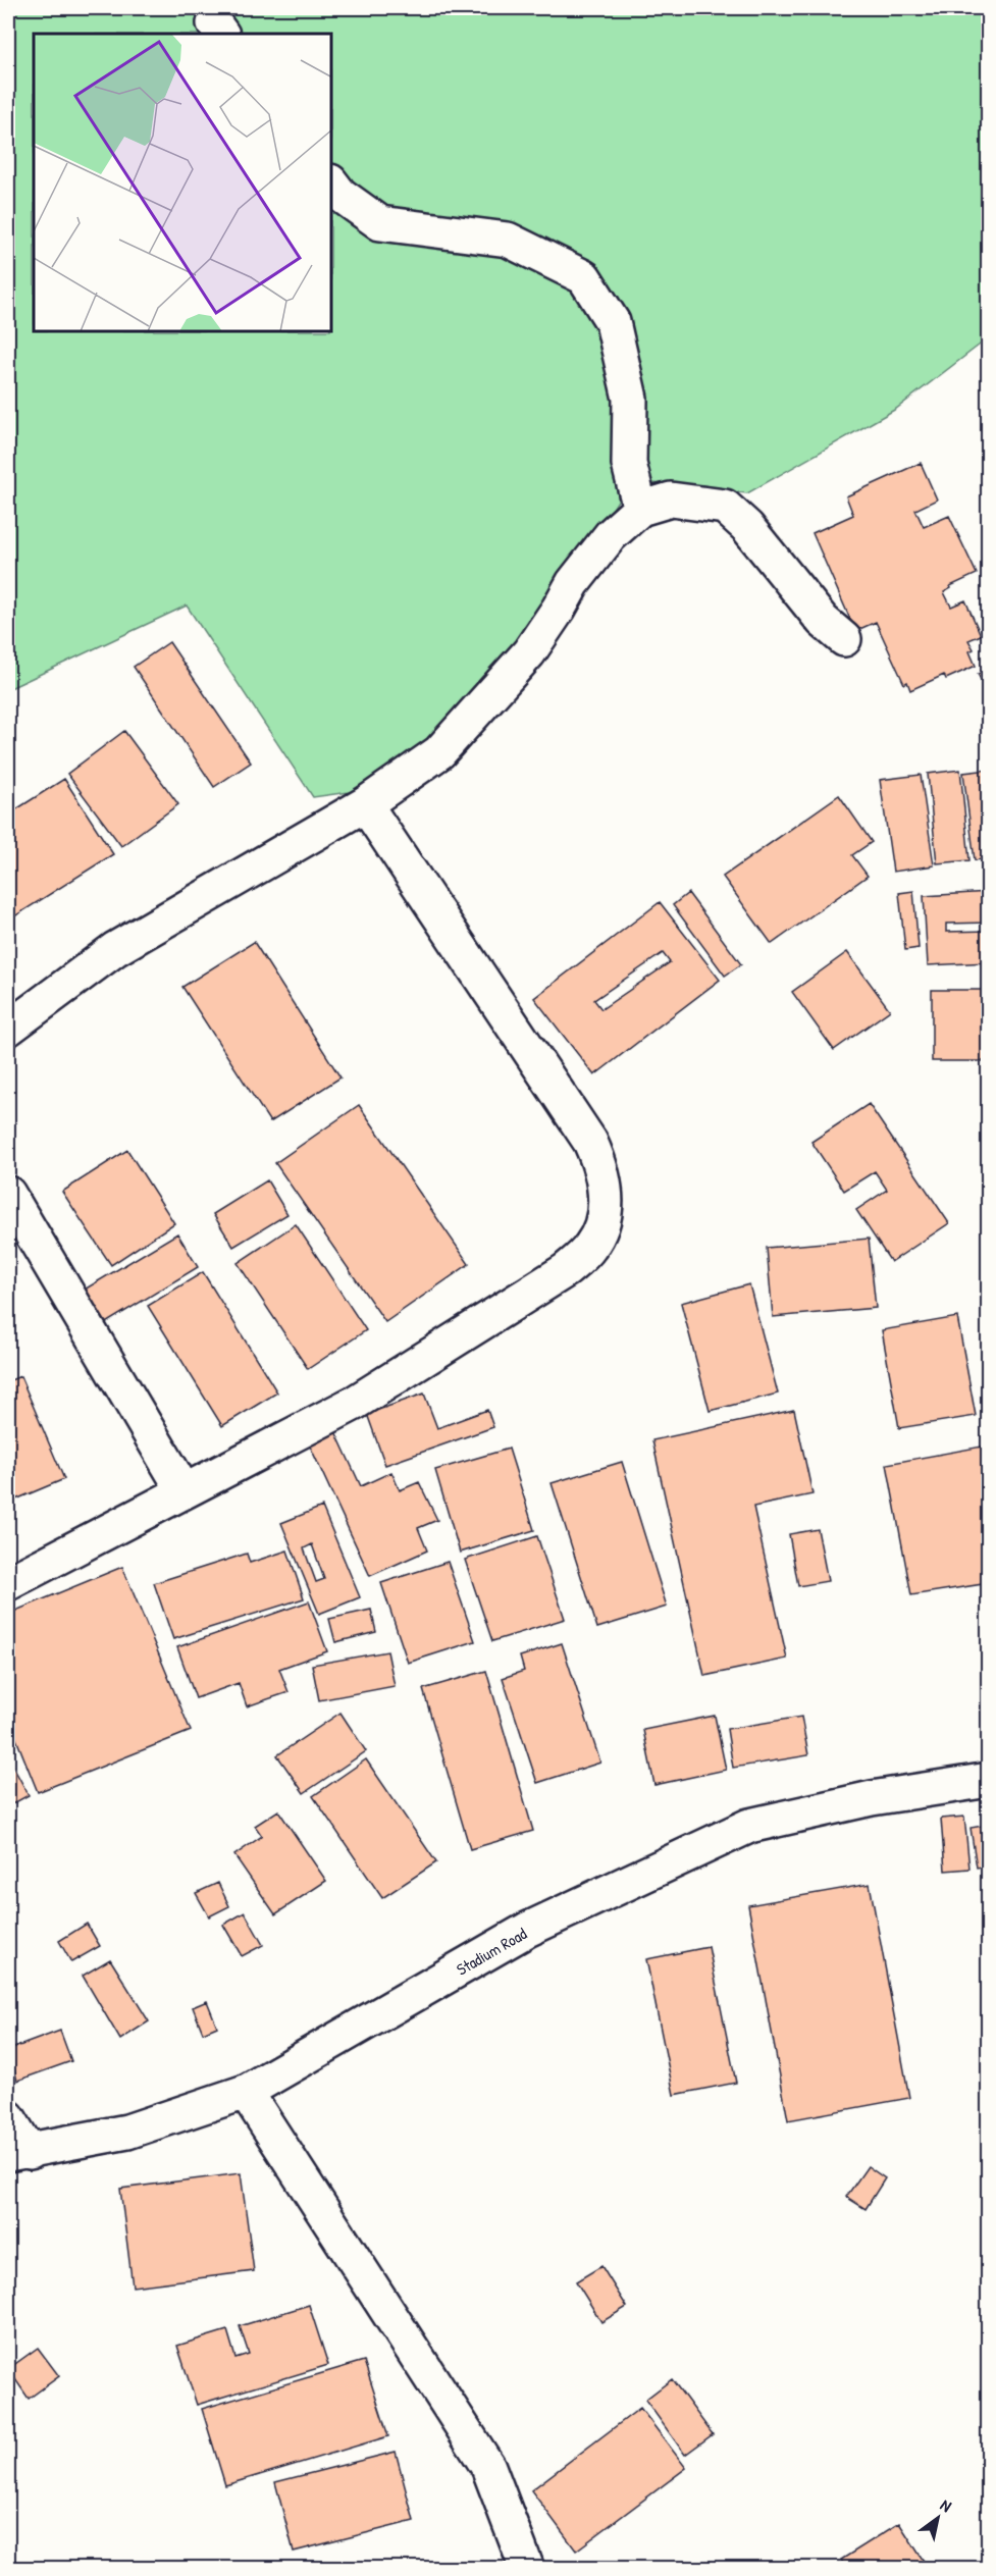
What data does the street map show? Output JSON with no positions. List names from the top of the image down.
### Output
{
  "streets": {
    "street": ["Stadium Road"]
  },
  "north": "top right"
}
